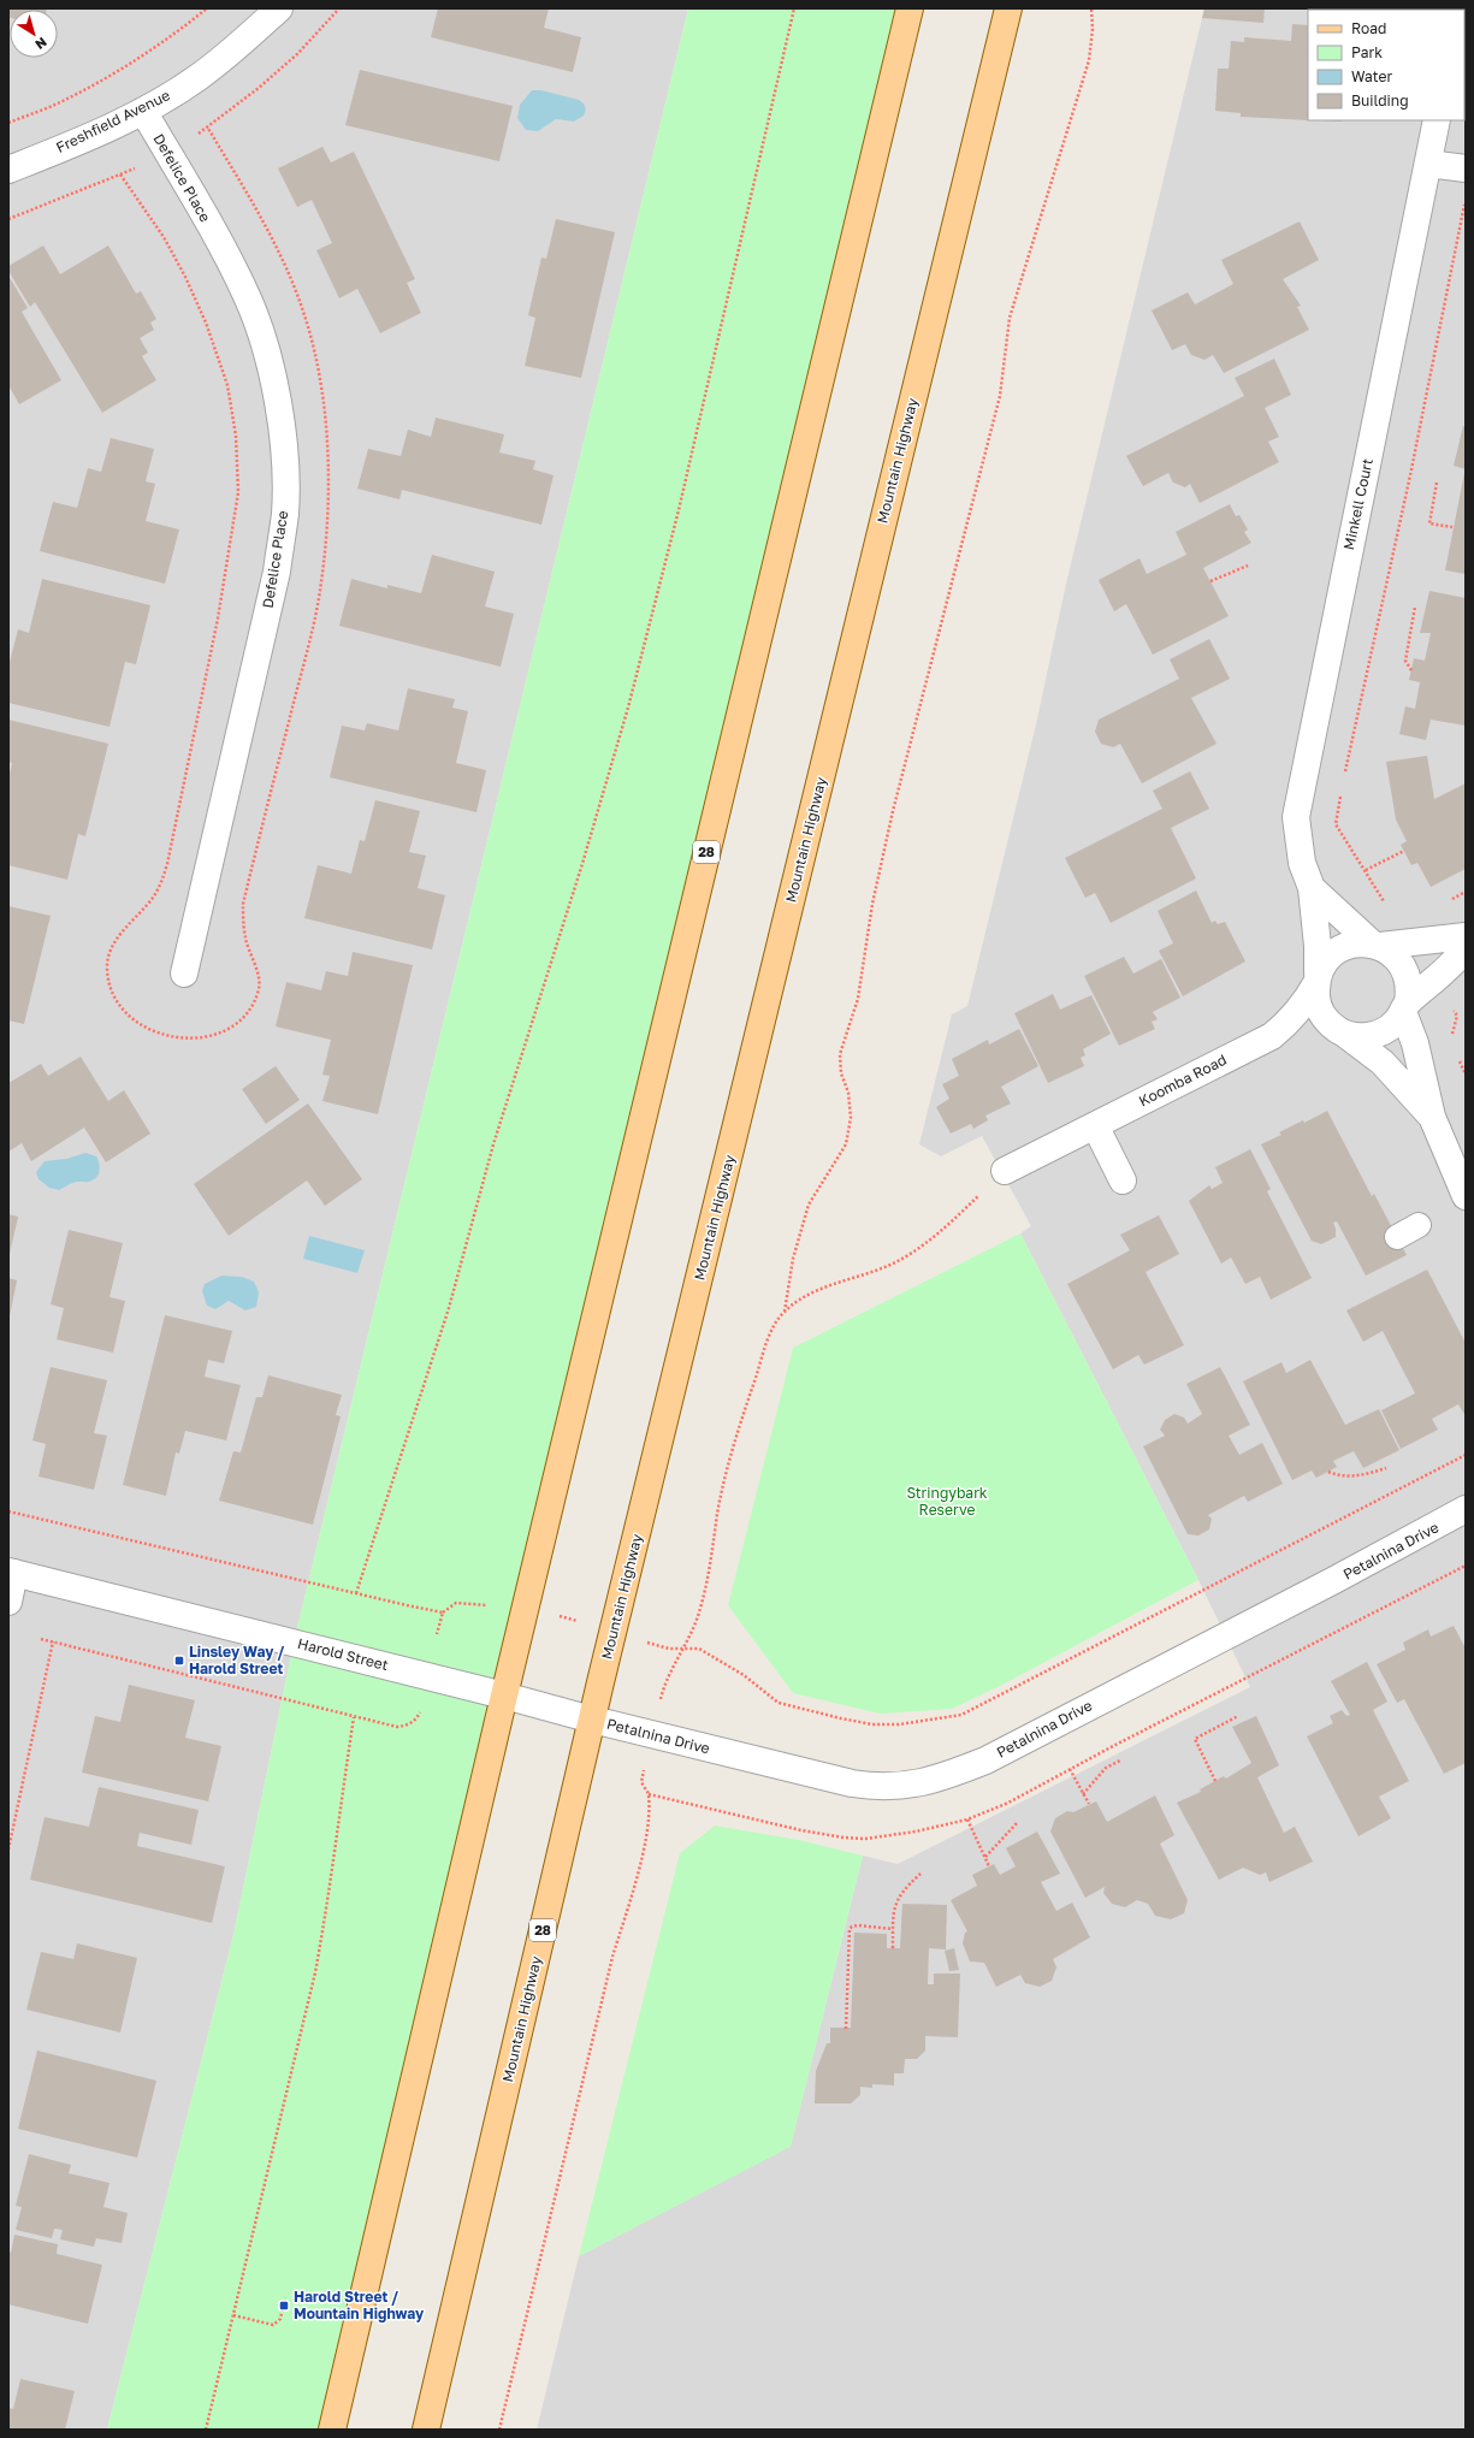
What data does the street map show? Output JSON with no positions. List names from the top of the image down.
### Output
{
  "streets": {
    "main road": ["Mountain Highway", "28"],
    "street": [
      "Freshfield Avenue",
      "Defelice Place",
      "Minkell Court",
      "Koomba Road",
      "Petalnina Drive",
      "Harold Street"
    ]
  },
  "crossings": [
    ["Freshfield Avenue", "Defelice Place"],
    ["Mountain Highway", "Petalnina Drive"],
    ["Mountain Highway", "Harold Street"],
    ["Minkell Court", "Koomba Road"],
    ["28", "Harold Street"],
    ["Petalnina Drive", "Harold Street"]
  ],
  "parks": ["Stringybark Reserve"],
  "places": {
    "transit": ["Linsley Way / Harold Street", "Harold Street / Mountain Highway"]
  },
  "legend": [
    "Road",
    "Park",
    "Water",
    "Building"
  ],
  "north": "bottom right"
}
